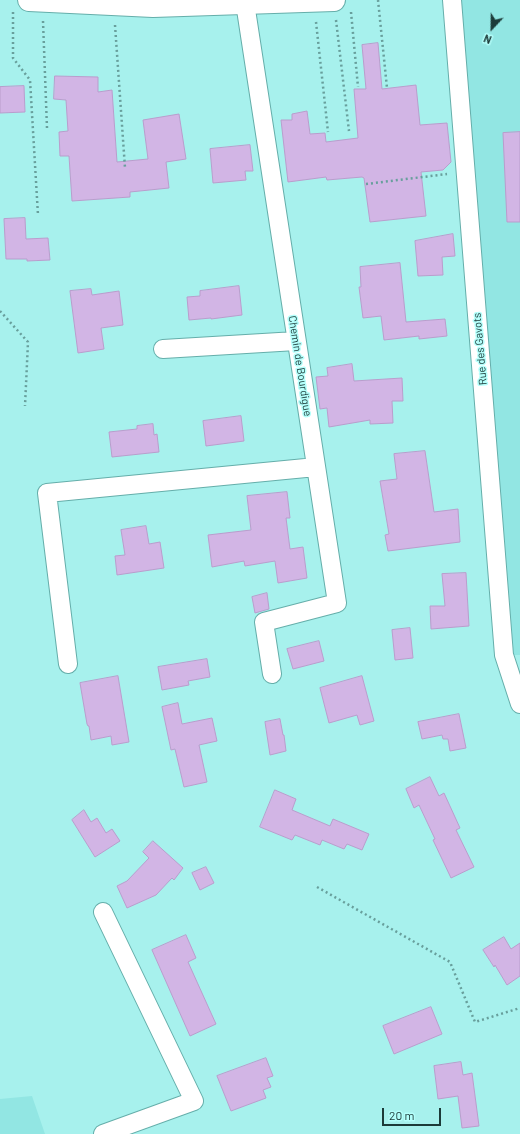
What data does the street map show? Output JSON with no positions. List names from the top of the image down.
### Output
{
  "streets": {
    "street": ["Rue des Gavots", "Chemin de Bourdigue"]
  },
  "scale_bar": "20 m",
  "north": "bottom"
}
